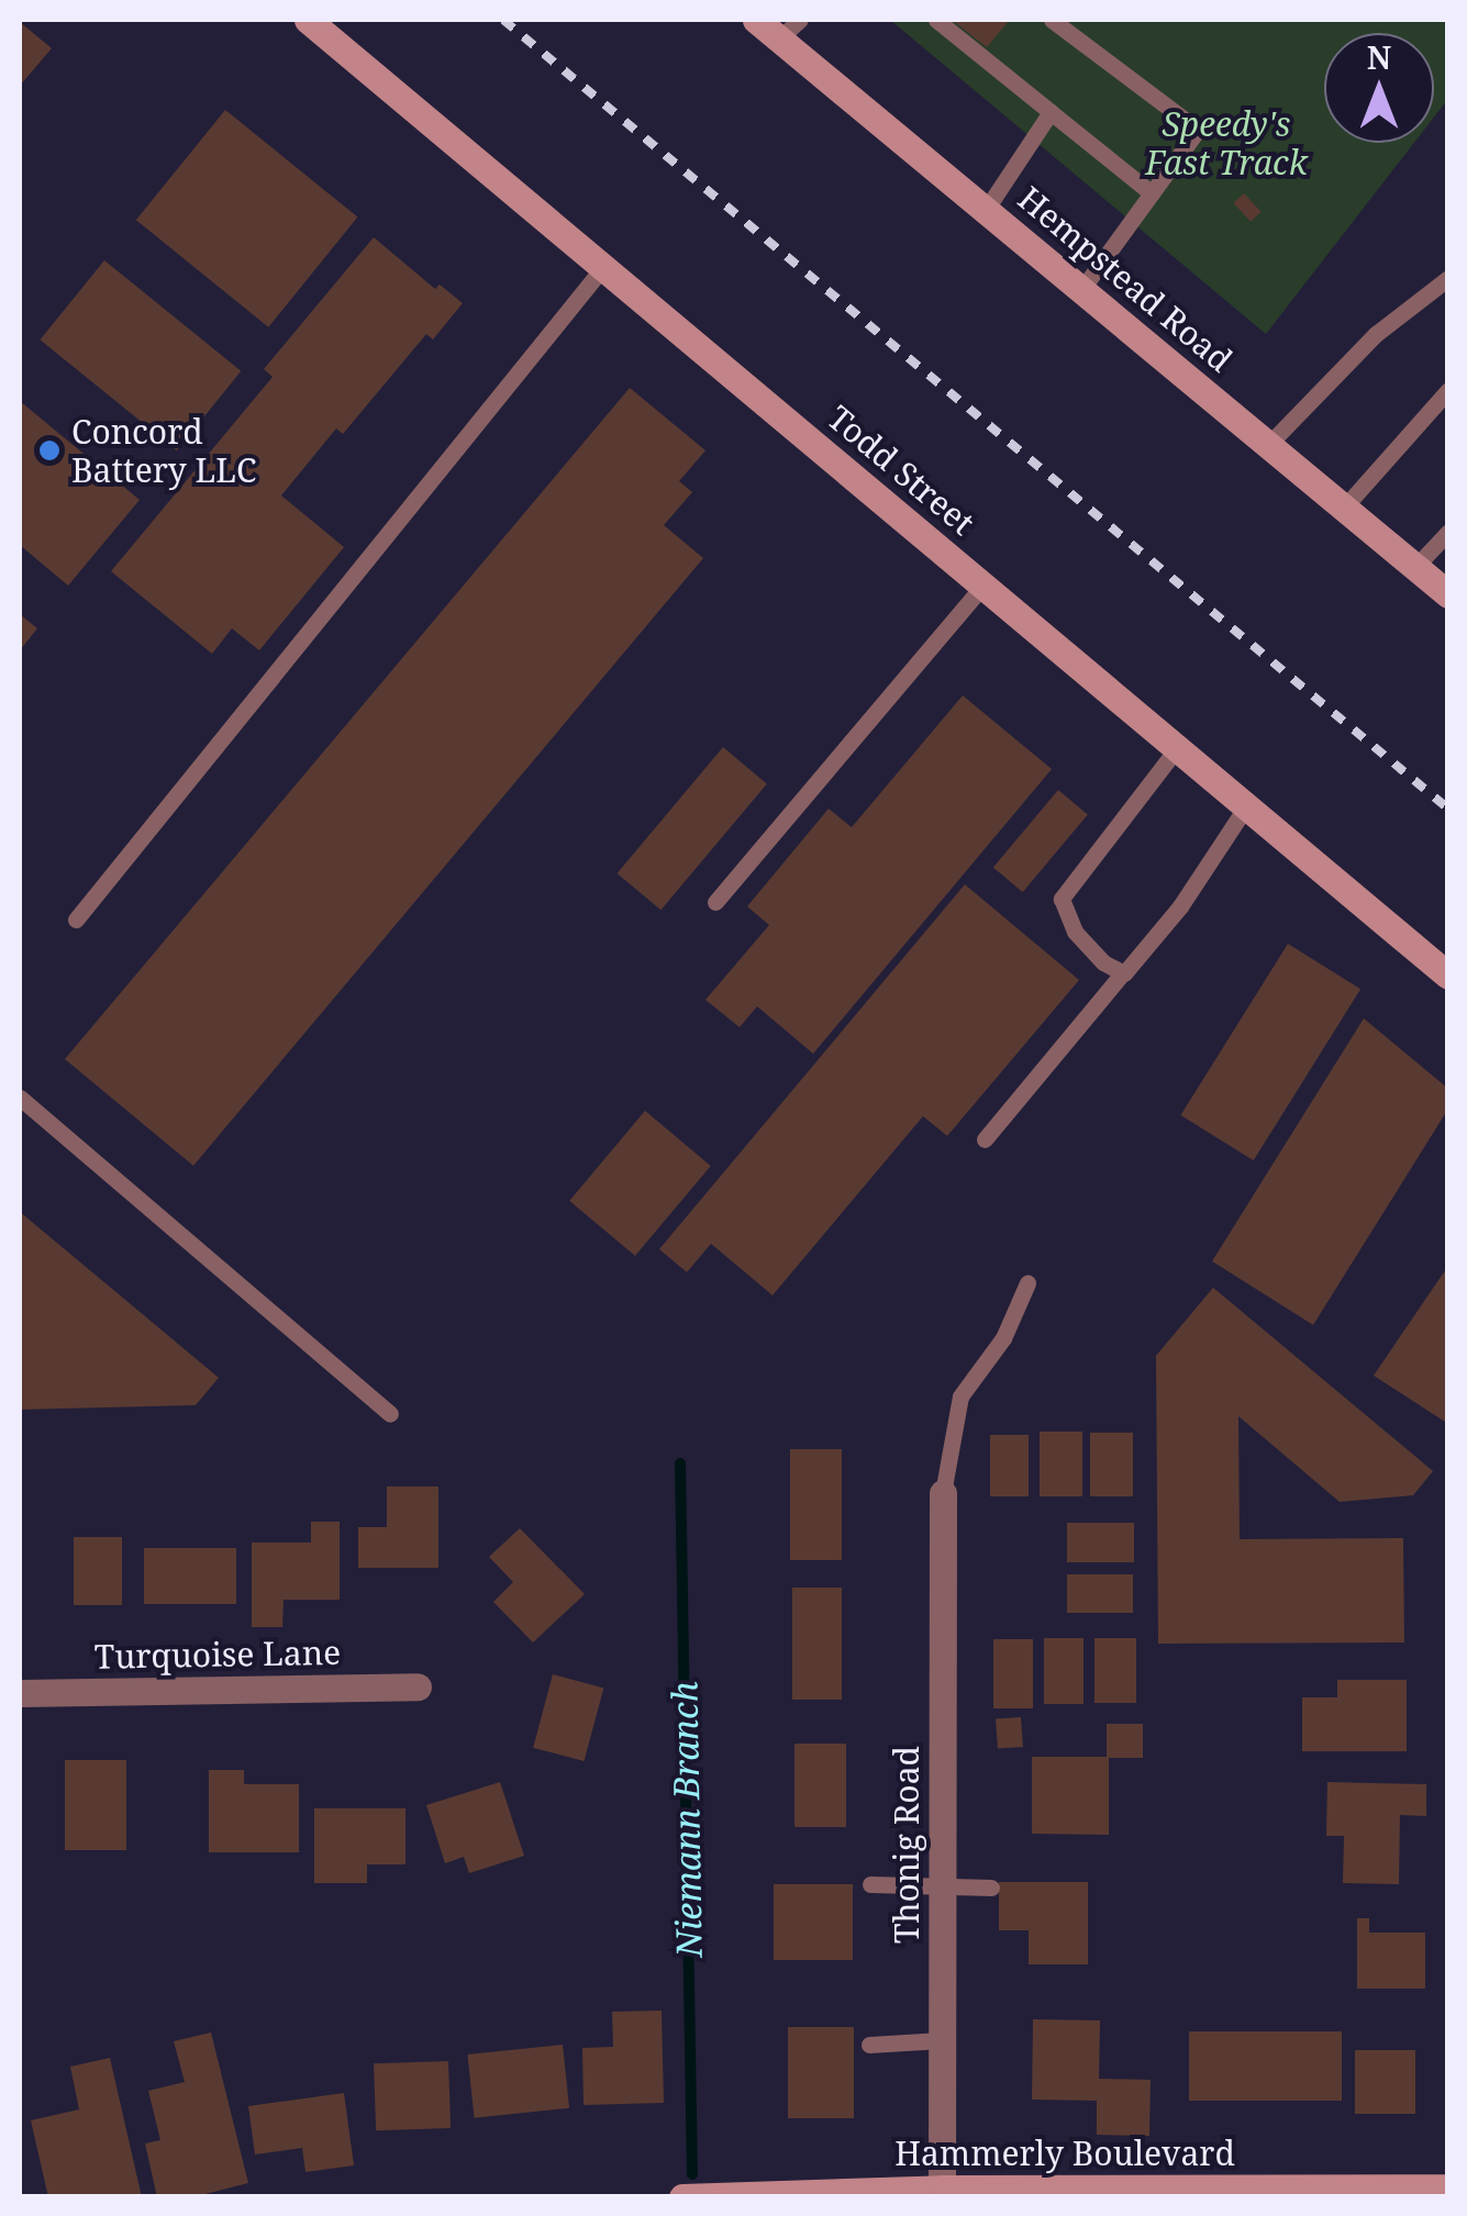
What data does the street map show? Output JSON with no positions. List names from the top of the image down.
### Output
{
  "streets": {
    "main road": ["Hempstead Road", "Todd Street", "Hammerly Boulevard"],
    "street": ["Turquoise Lane", "Thonig Road"]
  },
  "crossings": [
    ["Thonig Road", "Hammerly Boulevard"]
  ],
  "water": ["Niemann Branch"],
  "parks": ["Speedy's Fast Track"],
  "places": ["Concord Battery LLC"],
  "north": "top"
}
